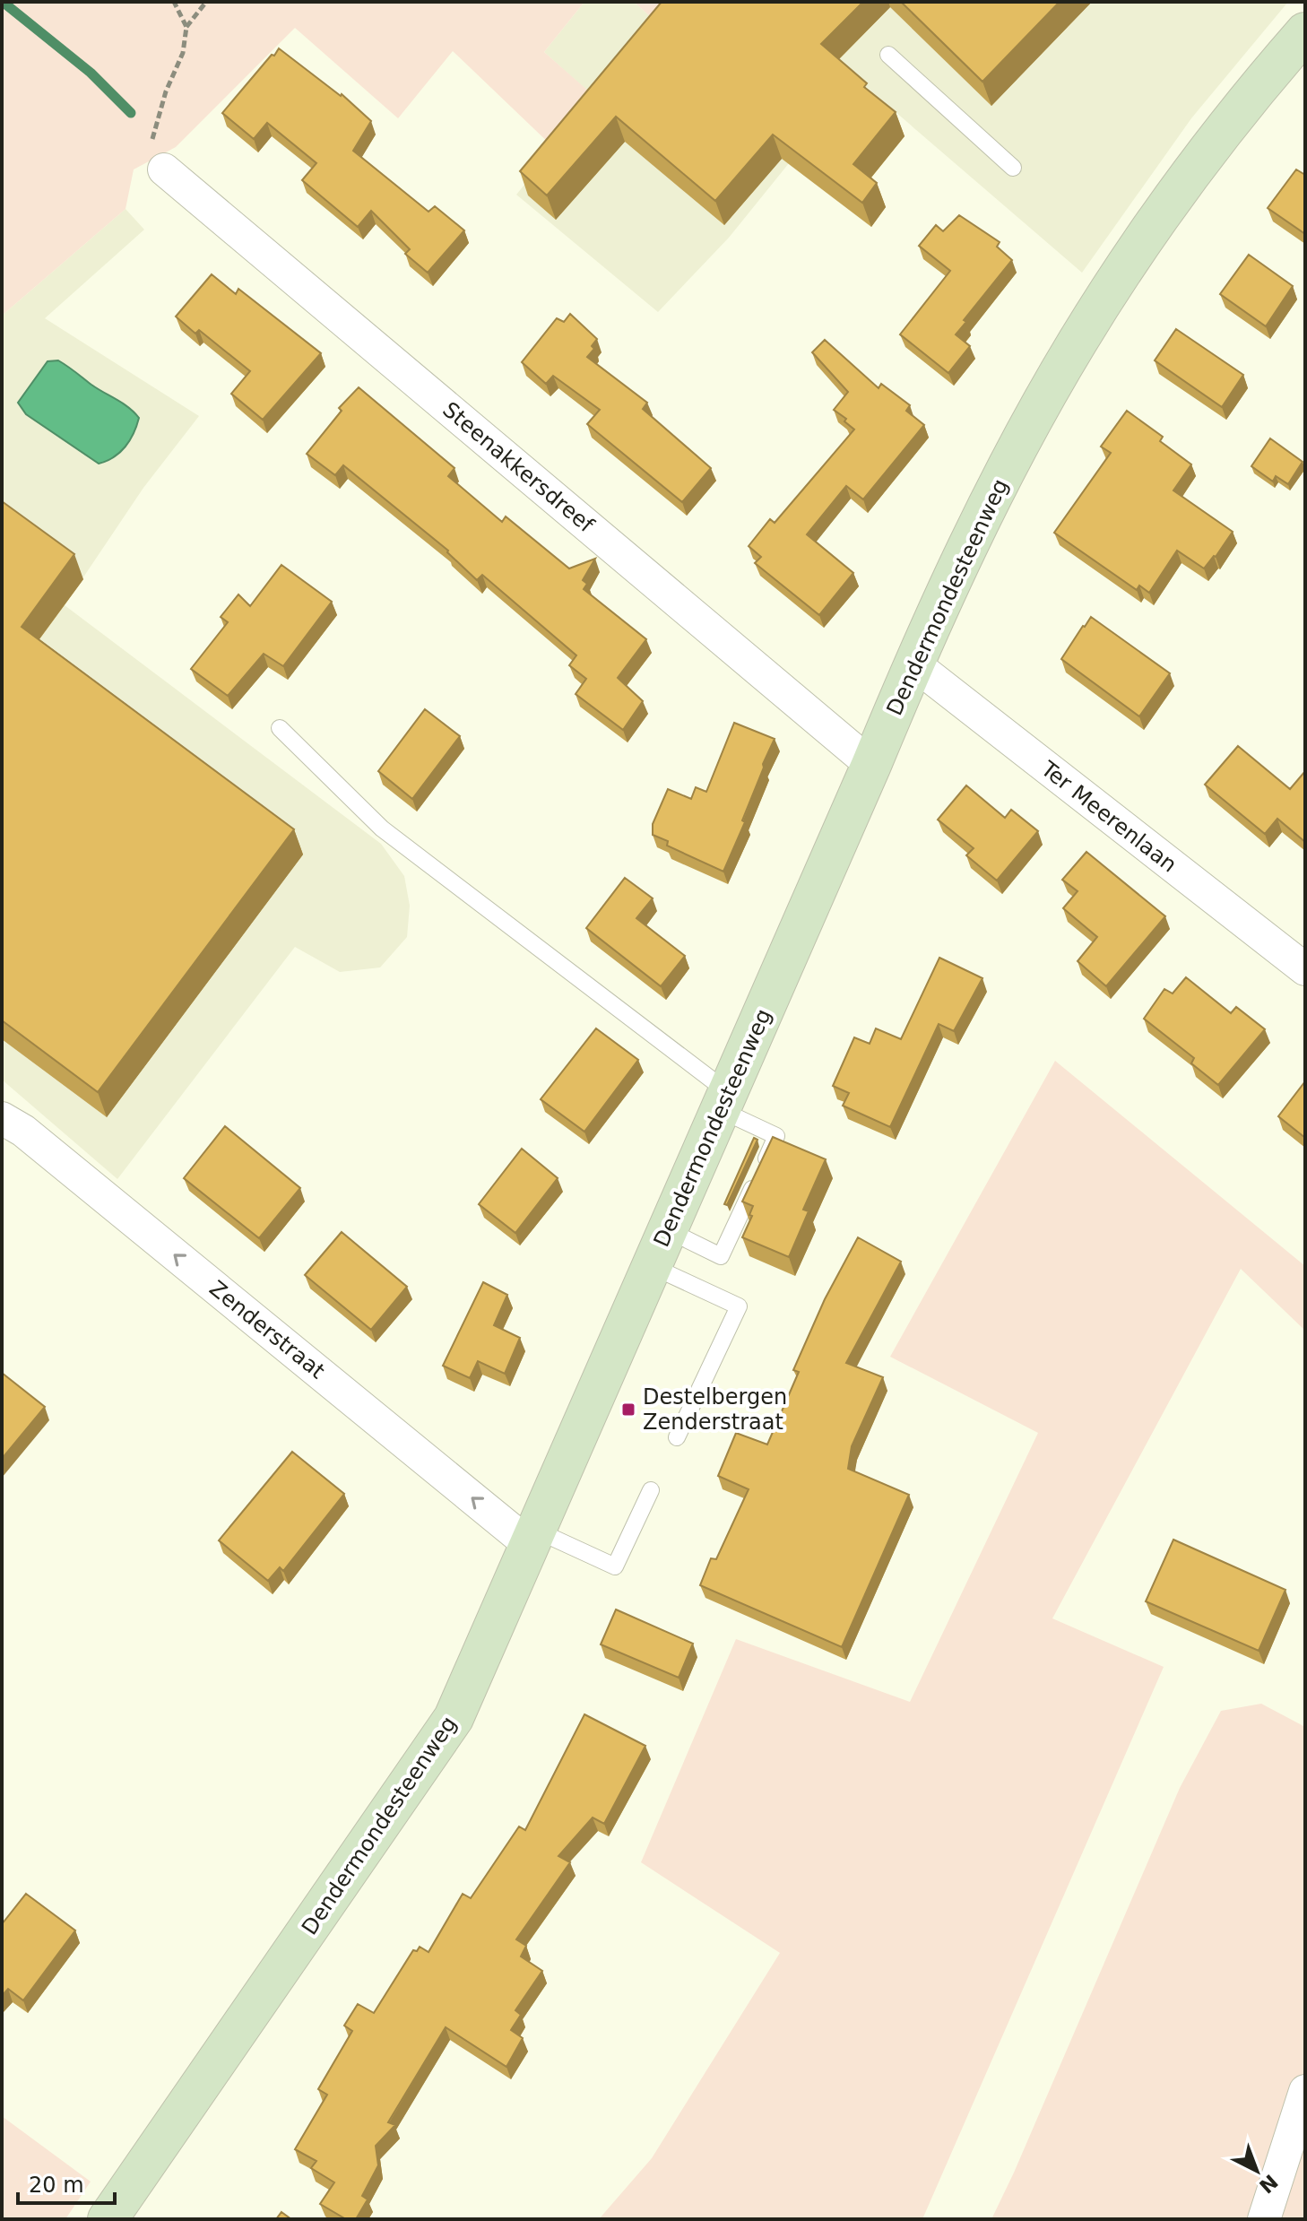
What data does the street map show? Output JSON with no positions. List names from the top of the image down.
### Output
{
  "streets": {
    "main road": ["Dendermondesteenweg"],
    "street": ["Steenakkersdreef", "Ter Meerenlaan", "Zenderstraat"]
  },
  "crossings": [
    ["Steenakkersdreef", "Dendermondesteenweg"],
    ["Dendermondesteenweg", "Ter Meerenlaan"],
    ["Dendermondesteenweg", "Zenderstraat"]
  ],
  "one_way": ["Zenderstraat"],
  "places": {
    "transit": ["Destelbergen Zenderstraat"]
  },
  "scale_bar": "20 m",
  "north": "bottom right"
}
